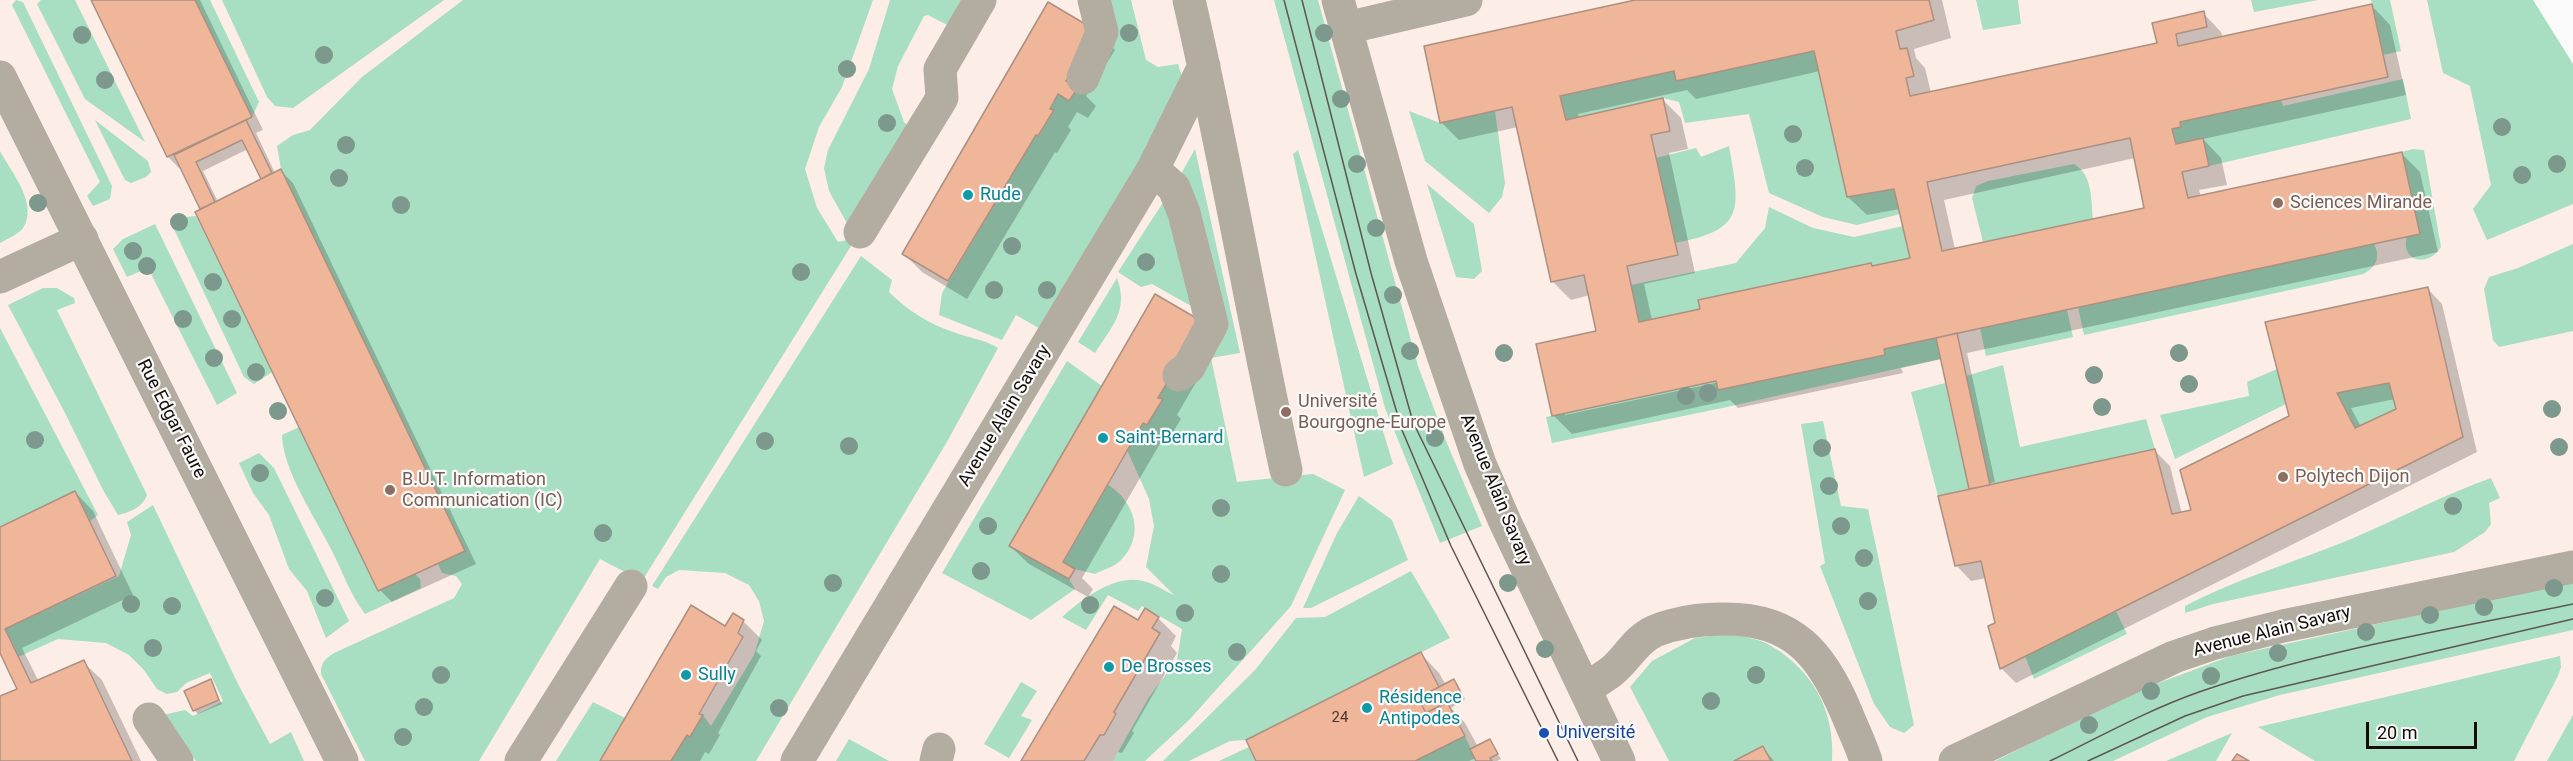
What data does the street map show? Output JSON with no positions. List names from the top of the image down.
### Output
{
  "streets": {
    "lane": ["Avenue Alain Savary", "Rue Edgar Faure"]
  },
  "places": [
    "Rude",
    "Sciences Mirande",
    "Université Bourgogne-Europe",
    "Saint-Bernard",
    "Polytech Dijon",
    "B.U.T. Information Communication (IC)",
    "De Brosses",
    "Sully",
    "Résidence Antipodes",
    "Université"
  ],
  "house_numbers": ["24"],
  "scale_bar": "20 m"
}
